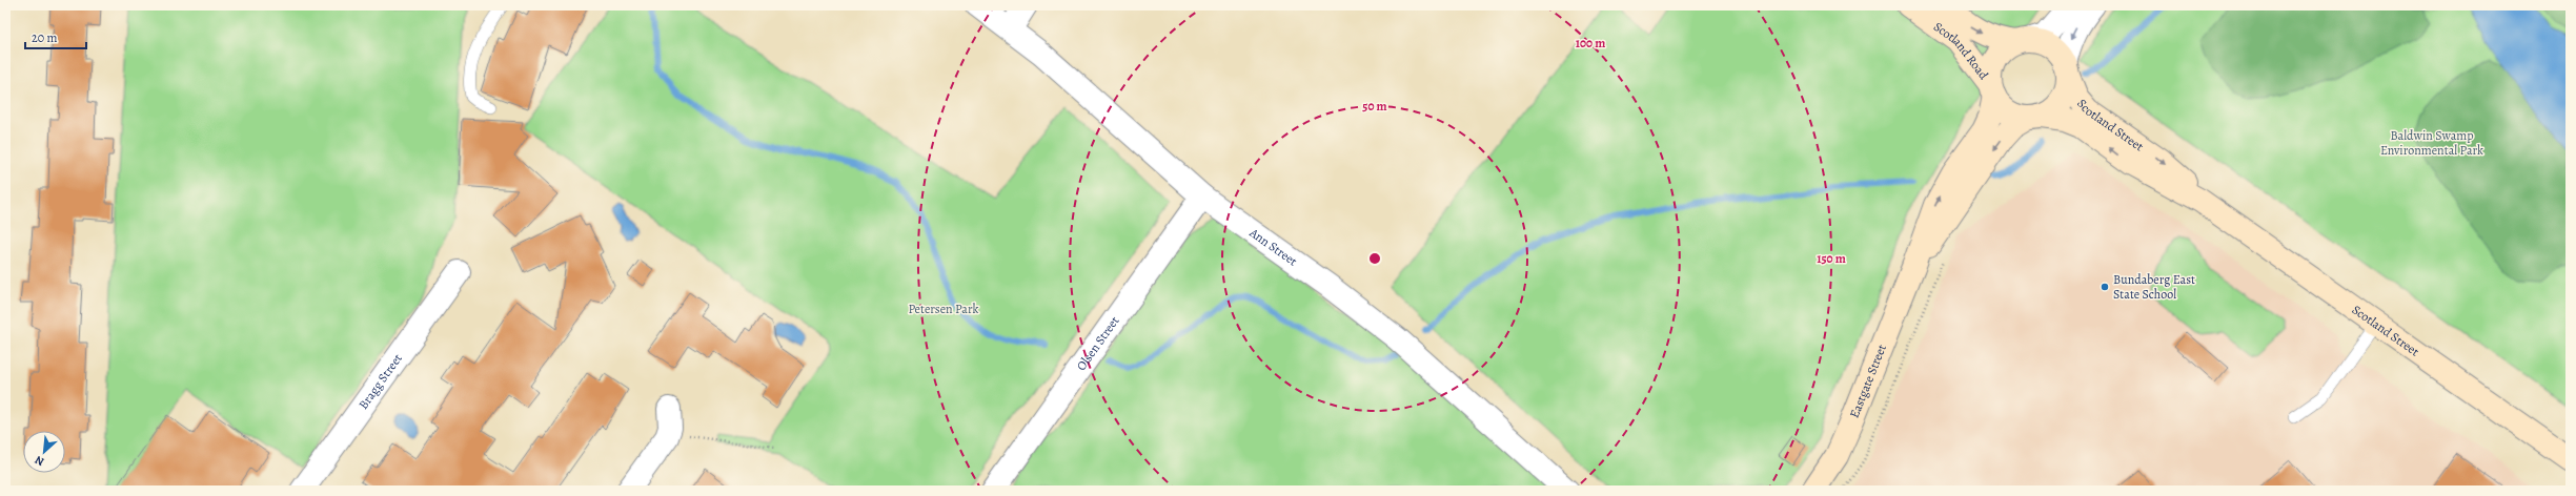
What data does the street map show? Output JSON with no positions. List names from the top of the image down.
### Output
{
  "streets": {
    "street": [
      "Scotland Road",
      "Scotland Street",
      "Ann Street",
      "Olsen Street",
      "Bragg Street",
      "Eastgate Street"
    ]
  },
  "crossings": [
    ["Scotland Road", "Scotland Street"],
    ["Scotland Road", "Eastgate Street"],
    ["Scotland Street", "Eastgate Street"],
    ["Ann Street", "Olsen Street"]
  ],
  "parks": ["Baldwin Swamp Environmental Park", "Petersen Park"],
  "places": ["Bundaberg East State School"],
  "scale_bar": "20 m",
  "north": "bottom left",
  "rings": ["100 m", "50 m", "150 m"]
}
